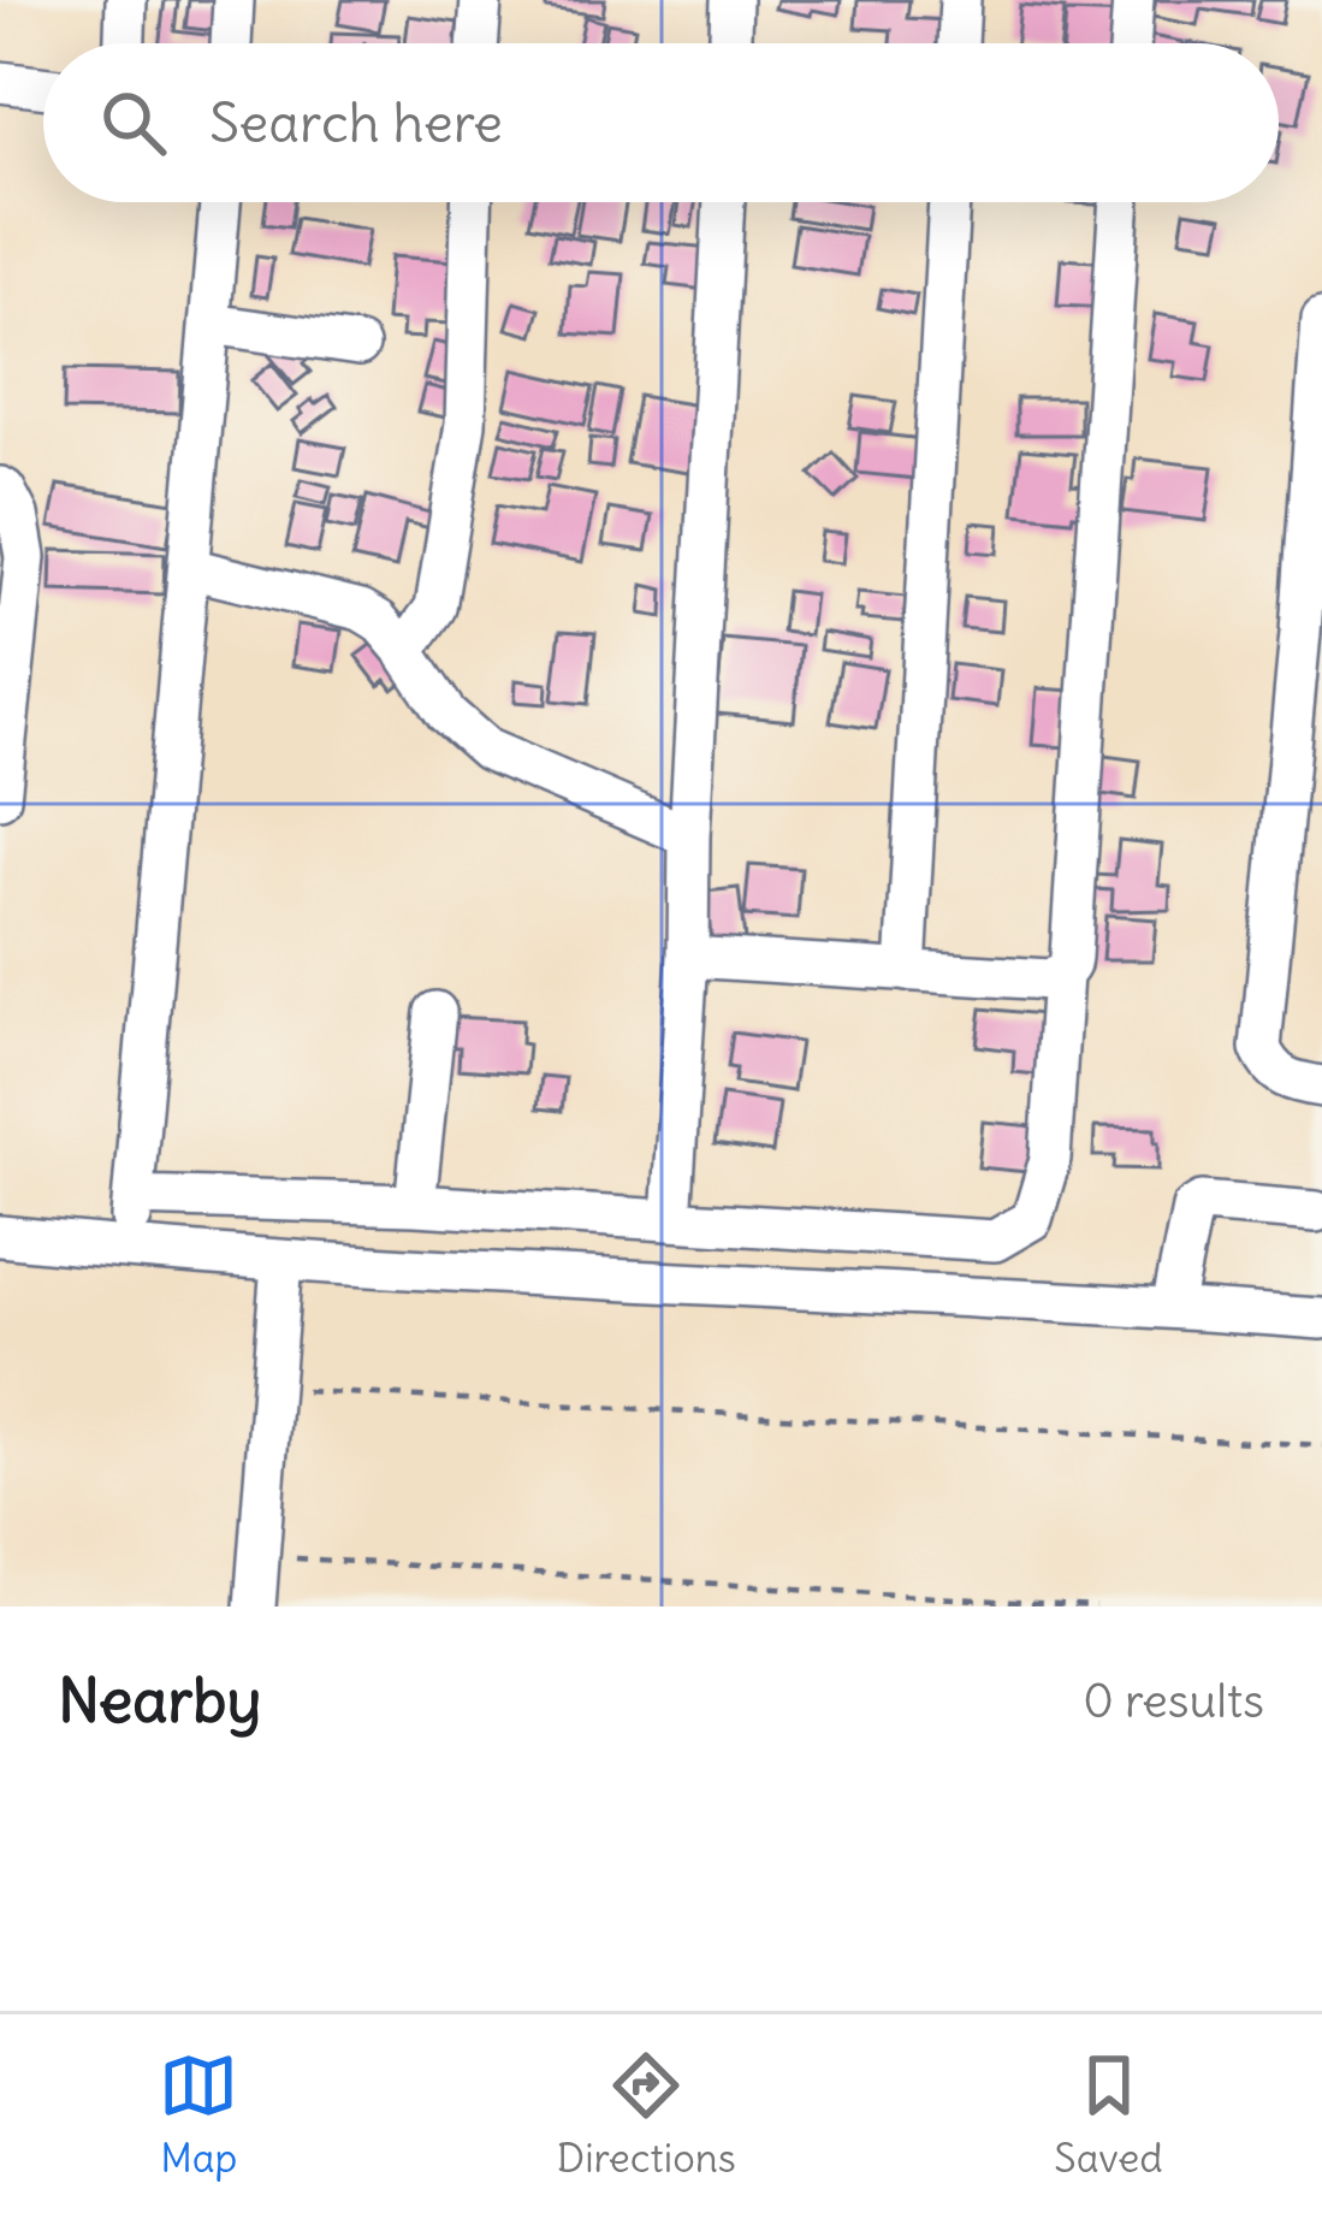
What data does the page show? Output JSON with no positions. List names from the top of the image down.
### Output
{
  "page": {
    "search": "Search here",
    "heading": ["Nearby", "0 results"],
    "nav": ["Map", "Directions", "Saved"]
  }
}
